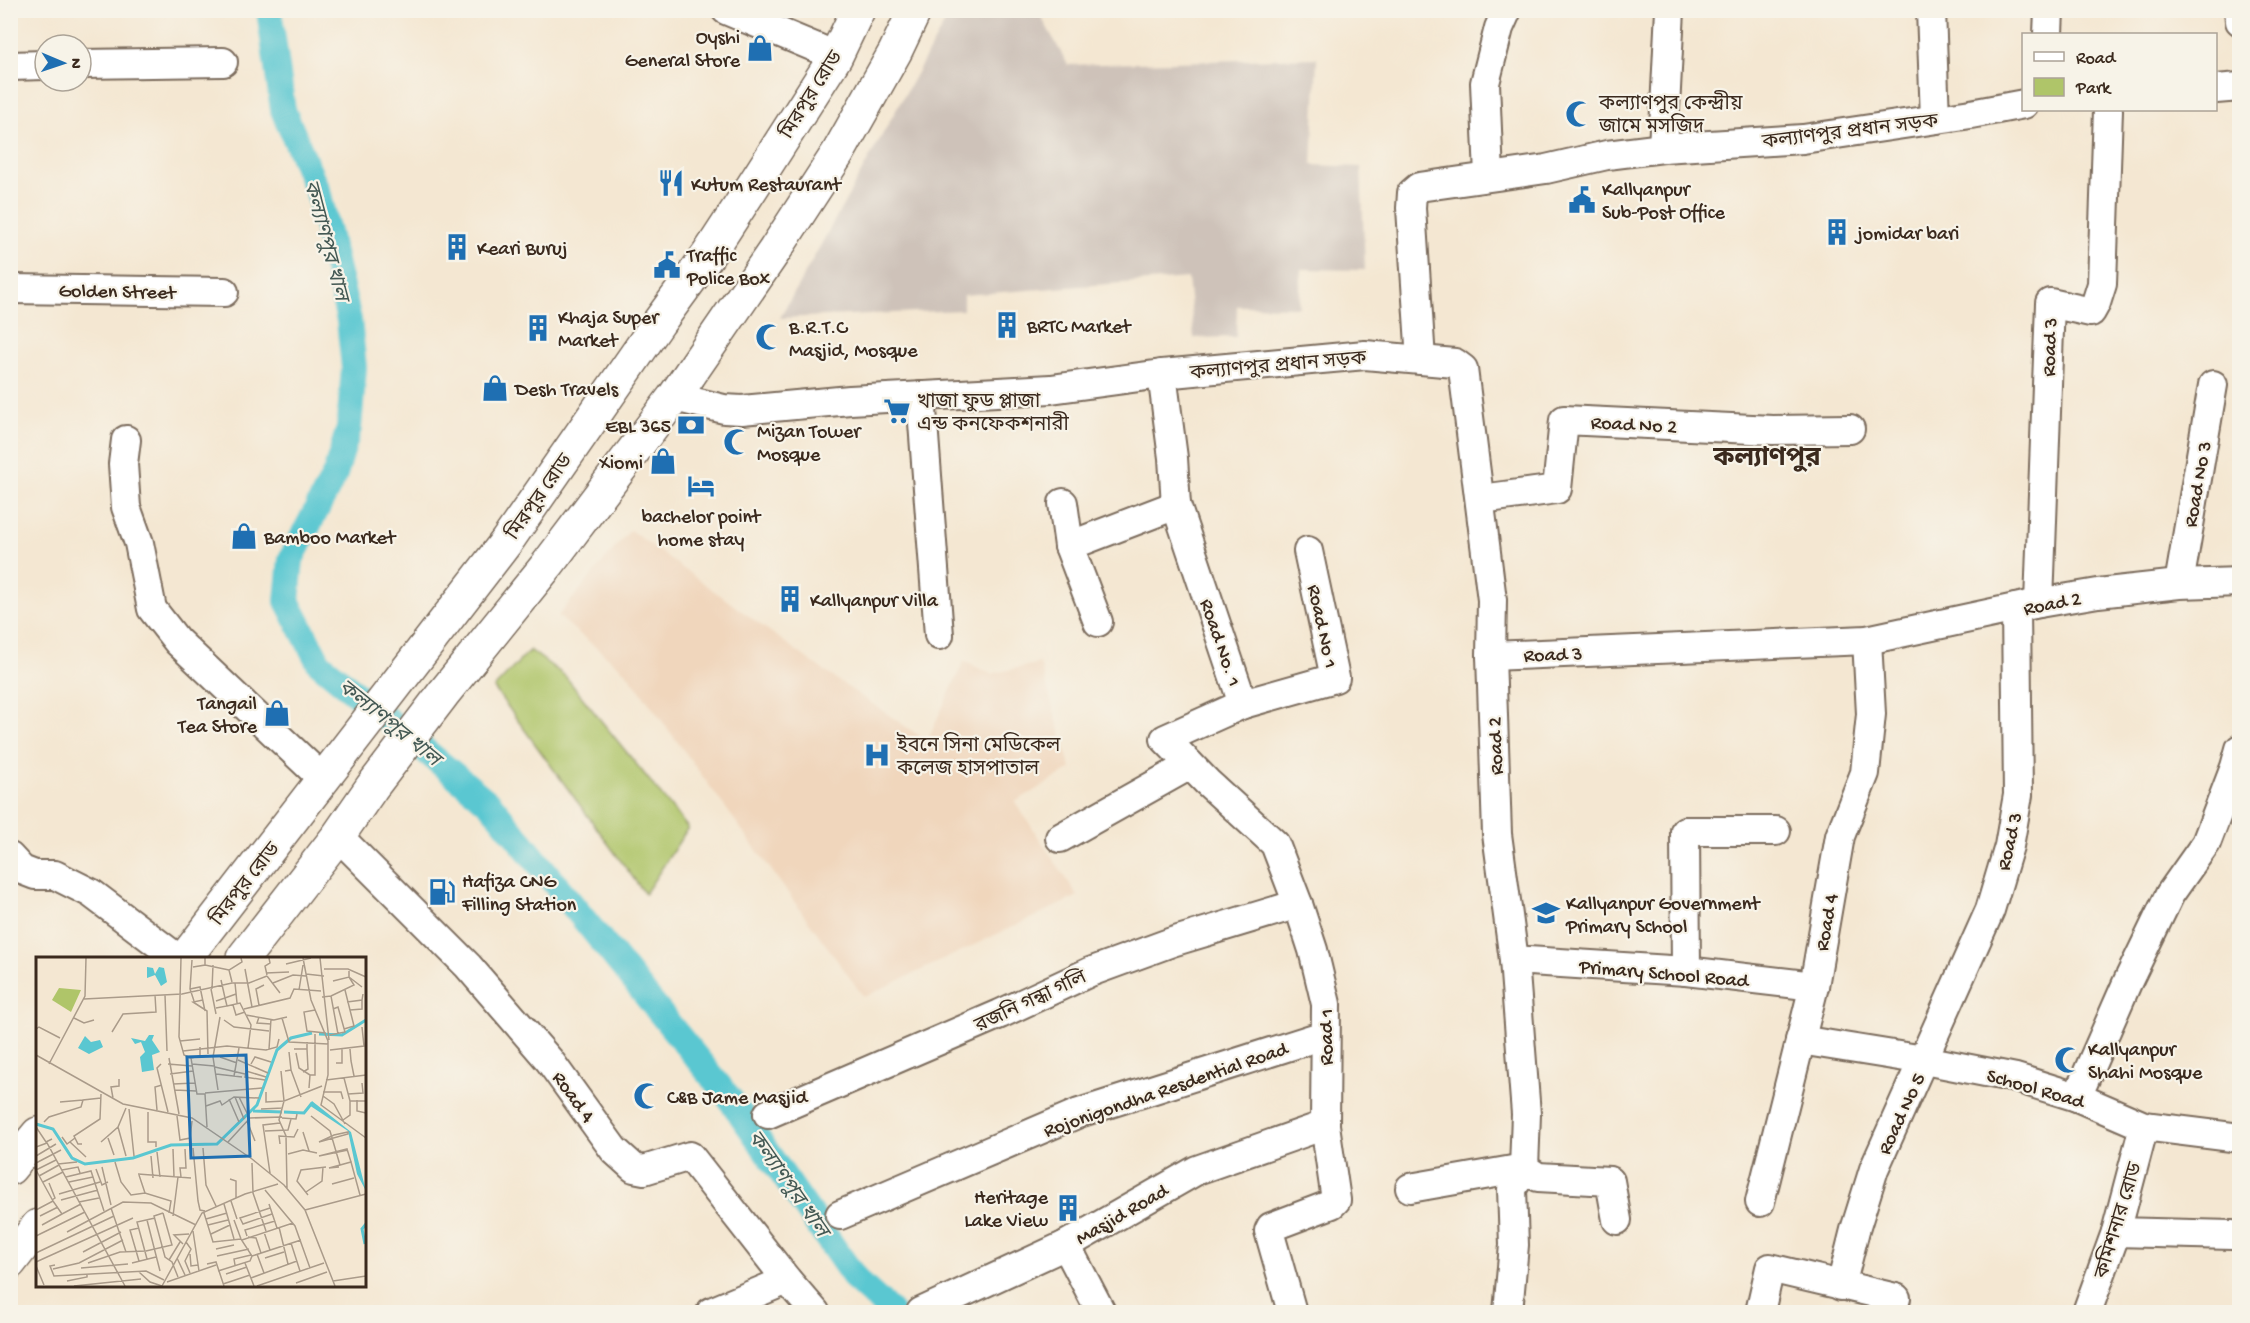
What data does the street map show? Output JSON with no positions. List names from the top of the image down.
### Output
{
  "streets": {
    "highway": ["মিরপুর রোড"],
    "street": [
      "কল্যাণপুর প্রধান সড়ক",
      "Golden Street",
      "Road 3",
      "Road No 2",
      "Road No 3",
      "Road 2",
      "Road No 1",
      "Road No. 1",
      "Road 4",
      "Primary School Road",
      "রজনি গন্ধা গলি",
      "Road 1",
      "School Road",
      "Rojonigondha Resdential Road",
      "Road No 5",
      "Masjid Road",
      "কমিশনার রোড"
    ]
  },
  "crossings": [
    ["কল্যাণপুর প্রধান সড়ক", "Road 2"],
    ["কল্যাণপুর প্রধান সড়ক", "Road No. 1"],
    ["Road 3", "Road 2"],
    ["Road 3", "Road 4"],
    ["Road 3", "School Road"],
    ["Road 3", "Road No 5"],
    ["Road No 2", "Road 2"],
    ["Road No 3", "Road 2"],
    ["Road 2", "Road 4"],
    ["Road 2", "Primary School Road"],
    ["Road No 1", "Road No. 1"],
    ["Road No. 1", "Road 1"],
    ["Road 4", "Primary School Road"],
    ["Road 4", "Road No 5"],
    ["রজনি গন্ধা গলি", "Road 1"],
    ["Road 1", "Rojonigondha Resdential Road"],
    ["Road 1", "Masjid Road"],
    ["School Road", "Road No 5"],
    ["School Road", "কমিশনার রোড"]
  ],
  "districts": ["কল্যাণপুর"],
  "water": ["কল্যাণপুর খাল"],
  "places": {
    "shop": [
      "Oyshi General Store",
      "Desh Travels",
      "Xiomi",
      "Bamboo Market",
      "Tangail Tea Store"
    ],
    "mosque": [
      "কল্যাণপুর কেন্দ্রীয় জামে মসজিদ",
      "B.R.T.C Masjid, Mosque",
      "Mizan Tower Mosque",
      "Kallyanpur Shahi Mosque",
      "C&B Jame Masjid"
    ],
    "restaurant": ["Kutum Restaurant"],
    "public building": ["Kallyanpur Sub-Post Office", "Traffic Police Box"],
    "building": [
      "jomidar bari",
      "Keari Buruj",
      "BRTC Market",
      "Khaja Super Market",
      "Kallyanpur Villa",
      "Heritage Lake View"
    ],
    "supermarket": ["খাজা ফুড প্লাজা এন্ড কনফেকশনারী"],
    "bank": ["EBL 365"],
    "hotel": ["bachelor point home stay"],
    "hospital": ["ইবনে সিনা মেডিকেল কলেজ হাসপাতাল"],
    "fuel station": ["Hafiza CNG Filling Station"],
    "school or university": ["Kallyanpur Government Primary School"]
  },
  "legend": ["Road", "Park"],
  "north": "right"
}
